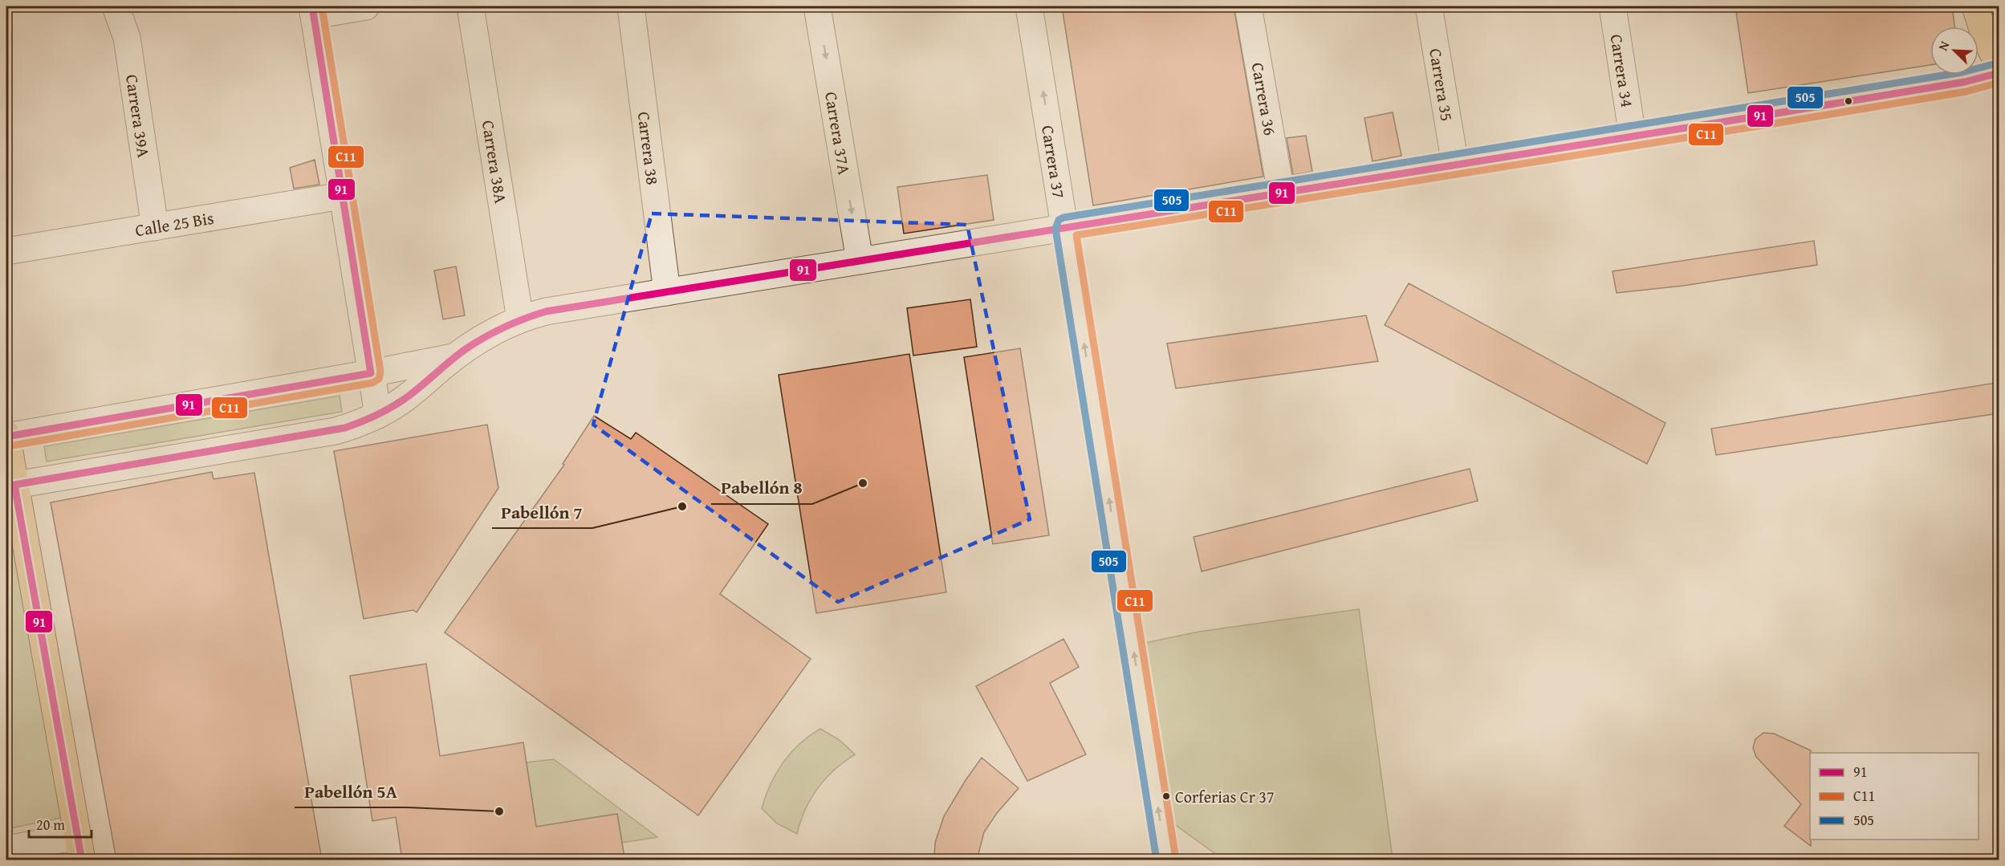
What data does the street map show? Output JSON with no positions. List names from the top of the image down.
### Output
{
  "streets": {
    "street": [
      "Carrera 34",
      "Carrera 35",
      "Carrera 36",
      "Carrera 39A",
      "Carrera 37A",
      "Carrera 38",
      "Carrera 37",
      "Carrera 38A",
      "Calle 25 Bis"
    ]
  },
  "crossings": [
    ["Carrera 39A", "Calle 25 Bis"]
  ],
  "one_way": ["Carrera 37A", "Carrera 37"],
  "places": [
    "Pabellón 8",
    "Pabellón 7",
    "Corferias Cr 37",
    "Pabellón 5A"
  ],
  "lines": ["transit line 91", "transit line C11", "transit line 505"],
  "legend": ["91", "C11", "505"],
  "scale_bar": "20 m",
  "north": "top left"
}
